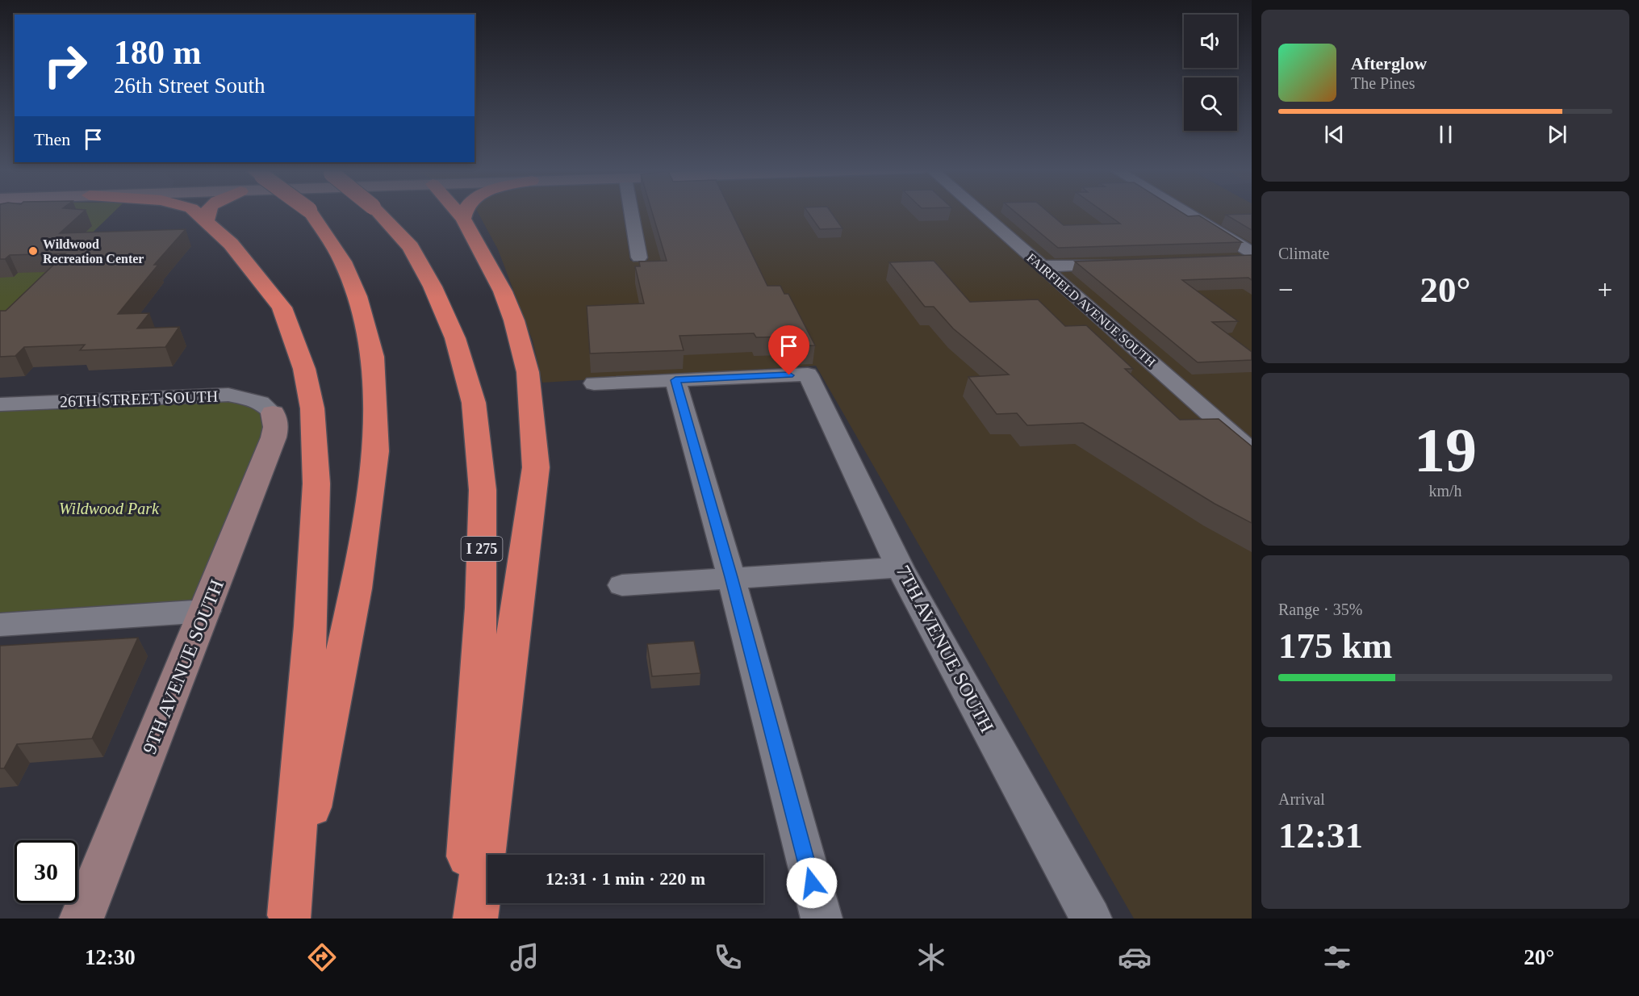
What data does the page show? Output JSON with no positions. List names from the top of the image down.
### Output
{
  "streets": {
    "highway": ["I 275"],
    "street": [
      "FAIRFIELD AVENUE SOUTH",
      "26TH STREET SOUTH",
      "7TH AVENUE SOUTH",
      "9TH AVENUE SOUTH"
    ]
  },
  "crossings": [
    ["26TH STREET SOUTH", "9TH AVENUE SOUTH"]
  ],
  "parks": ["Wildwood Park"],
  "places": ["Wildwood Recreation Center"],
  "page": {
    "turn": ["180 m", "26th Street South"],
    "song": ["Afterglow", "The Pines"],
    "then": "Then",
    "tile": [
      "Climate",
      ["19", "km/h"],
      ["Range · 35%", "175 km"],
      ["Arrival", "12:31"]
    ],
    "heat": ["−", "20°", "+"],
    "limit": "30",
    "trip": "12:31 · 1 min · 220 m",
    "tabs": ["12:30", "20°"]
  }
}
